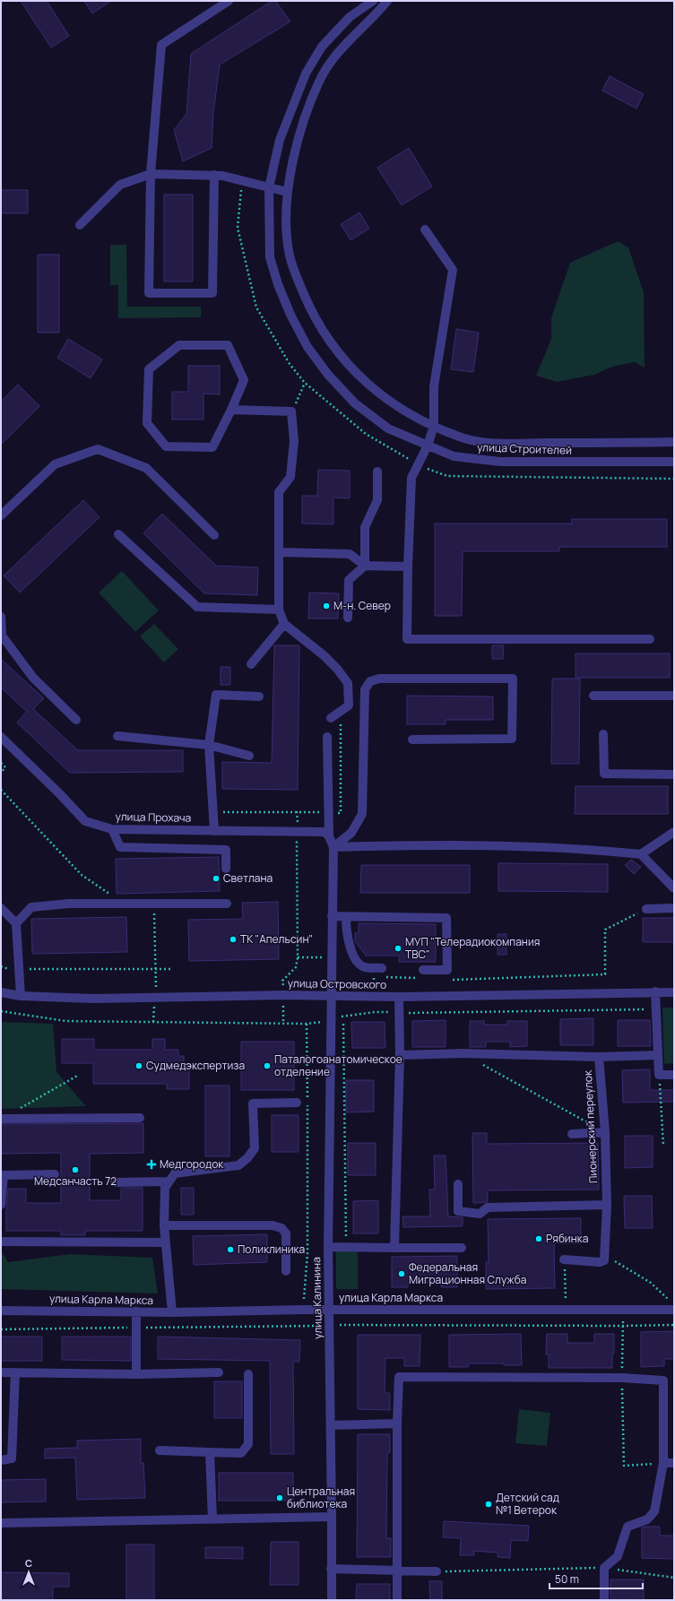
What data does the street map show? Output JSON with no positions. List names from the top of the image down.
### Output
{
  "streets": {
    "street": [
      "улица Строителей",
      "улица Прохача",
      "улица Островского",
      "Пионерский переулок",
      "улица Калинина",
      "улица Карла Маркса"
    ]
  },
  "crossings": [
    ["улица Островского", "улица Калинина"],
    ["улица Калинина", "улица Карла Маркса"]
  ],
  "places": {
    "other": [
      "М-н. Север",
      "Светлана",
      "ТК \"Апельсин\"",
      "МУП \"Телерадиокомпания ТВС\"",
      "Судмедэкспертиза",
      "Паталогоанатомическое отделение",
      "Медсанчасть 72",
      "Рябинка",
      "Поликлиника",
      "Федеральная Миграционная Служба",
      "Центральная библиотека",
      "Детский сад №1 Ветерок"
    ],
    "health": ["Медгородок"]
  },
  "scale_bar": "50 m",
  "north": "top"
}
